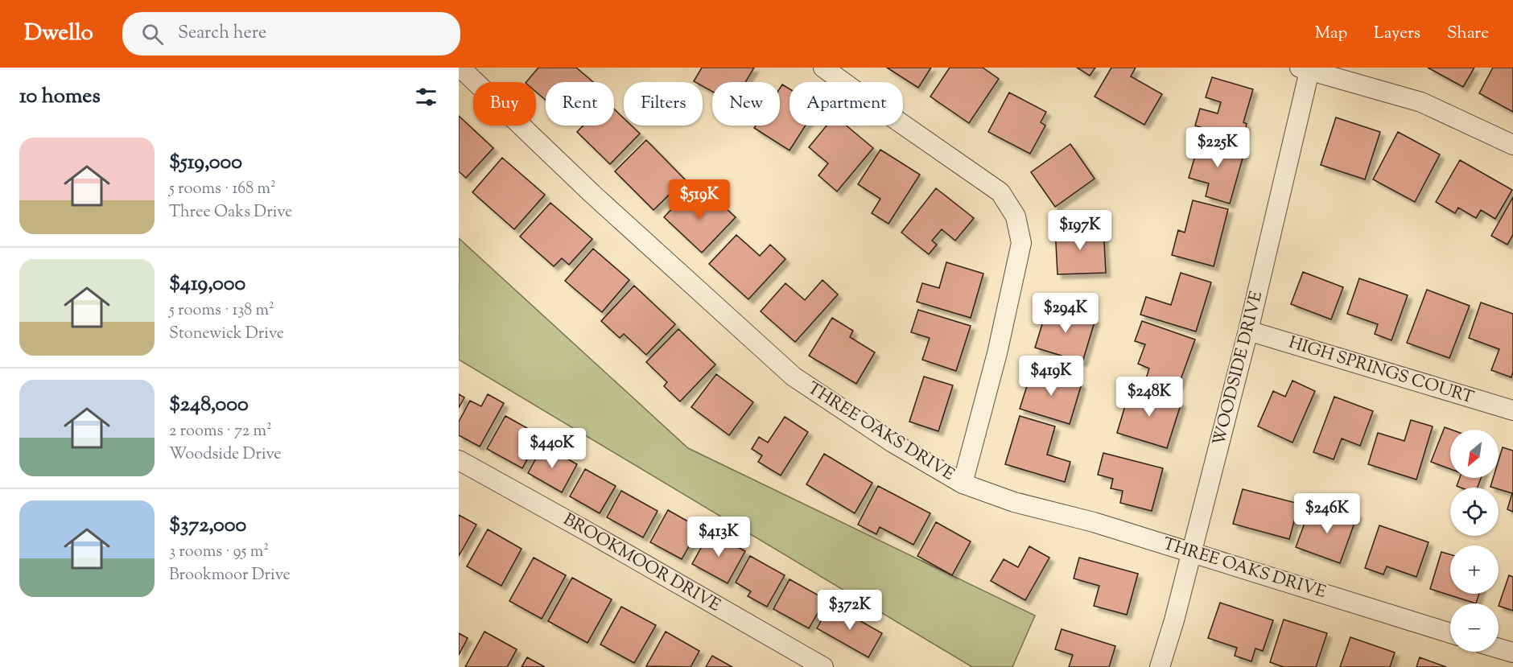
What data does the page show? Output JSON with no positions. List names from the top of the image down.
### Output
{
  "streets": {
    "street": [
      "WOODSIDE DRIVE",
      "HIGH SPRINGS COURT",
      "THREE OAKS DRIVE",
      "BROOKMOOR DRIVE"
    ]
  },
  "crossings": [
    ["WOODSIDE DRIVE", "HIGH SPRINGS COURT"],
    ["WOODSIDE DRIVE", "THREE OAKS DRIVE"]
  ],
  "north": "bottom left",
  "page": {
    "header": "Dwello",
    "search": "Search here",
    "nav": ["Map", "Layers", "Share"],
    "heading": "10 homes",
    "chip": [
      "Buy",
      "Rent",
      "Filters",
      "New",
      "Apartment"
    ],
    "list": [
      {
        "name": "$519,000",
        "note": "5 rooms · 168 m² · Three Oaks Drive"
      },
      {
        "name": "$419,000",
        "note": "5 rooms · 138 m² · Stonewick Drive"
      },
      {
        "name": "$248,000",
        "note": "2 rooms · 72 m² · Woodside Drive"
      },
      {
        "name": "$372,000",
        "note": "3 rooms · 95 m² · Brookmoor Drive"
      }
    ],
    "price": [
      "$225K",
      "$519K",
      "$197K",
      "$294K",
      "$419K",
      "$248K",
      "$440K",
      "$246K",
      "$413K",
      "$372K"
    ],
    "map_buttons": ["+", "−"]
  }
}
